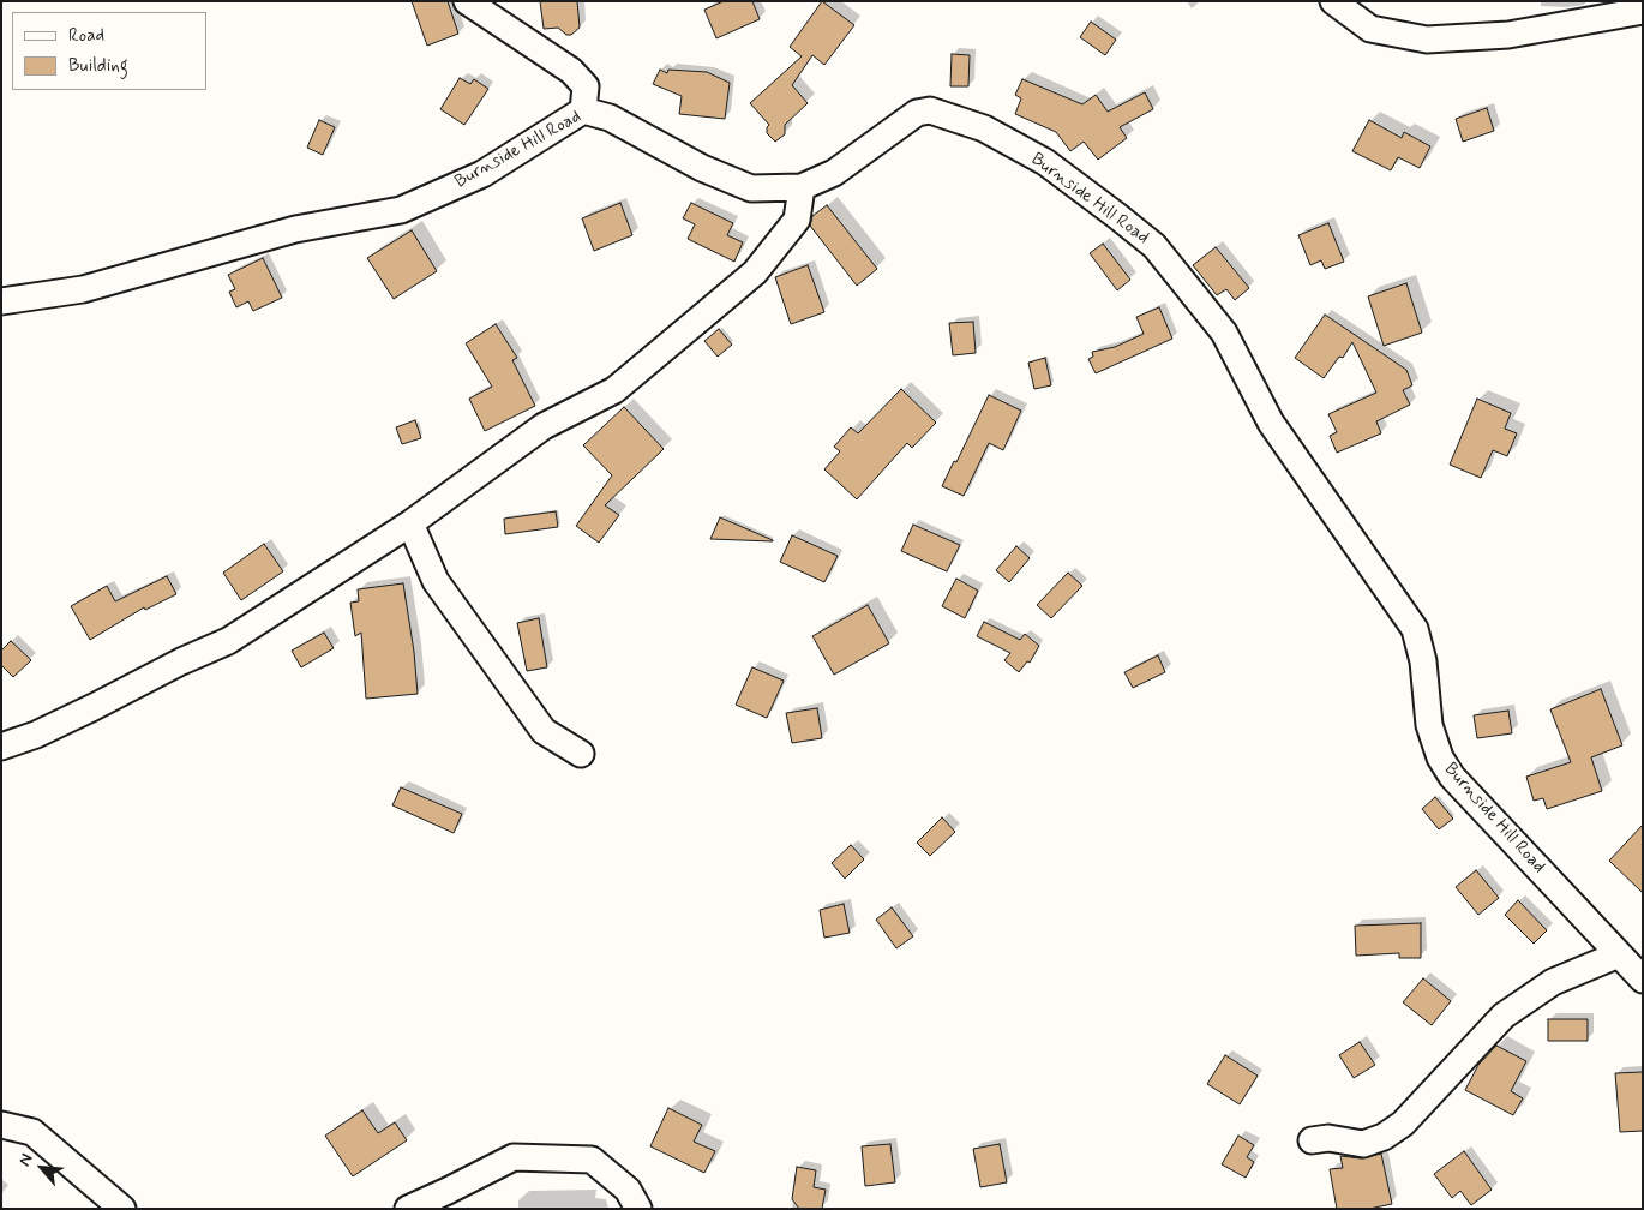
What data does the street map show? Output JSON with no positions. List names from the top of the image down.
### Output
{
  "streets": {
    "street": ["Burnside Hill Road"]
  },
  "legend": ["Road", "Building"],
  "north": "top left"
}
